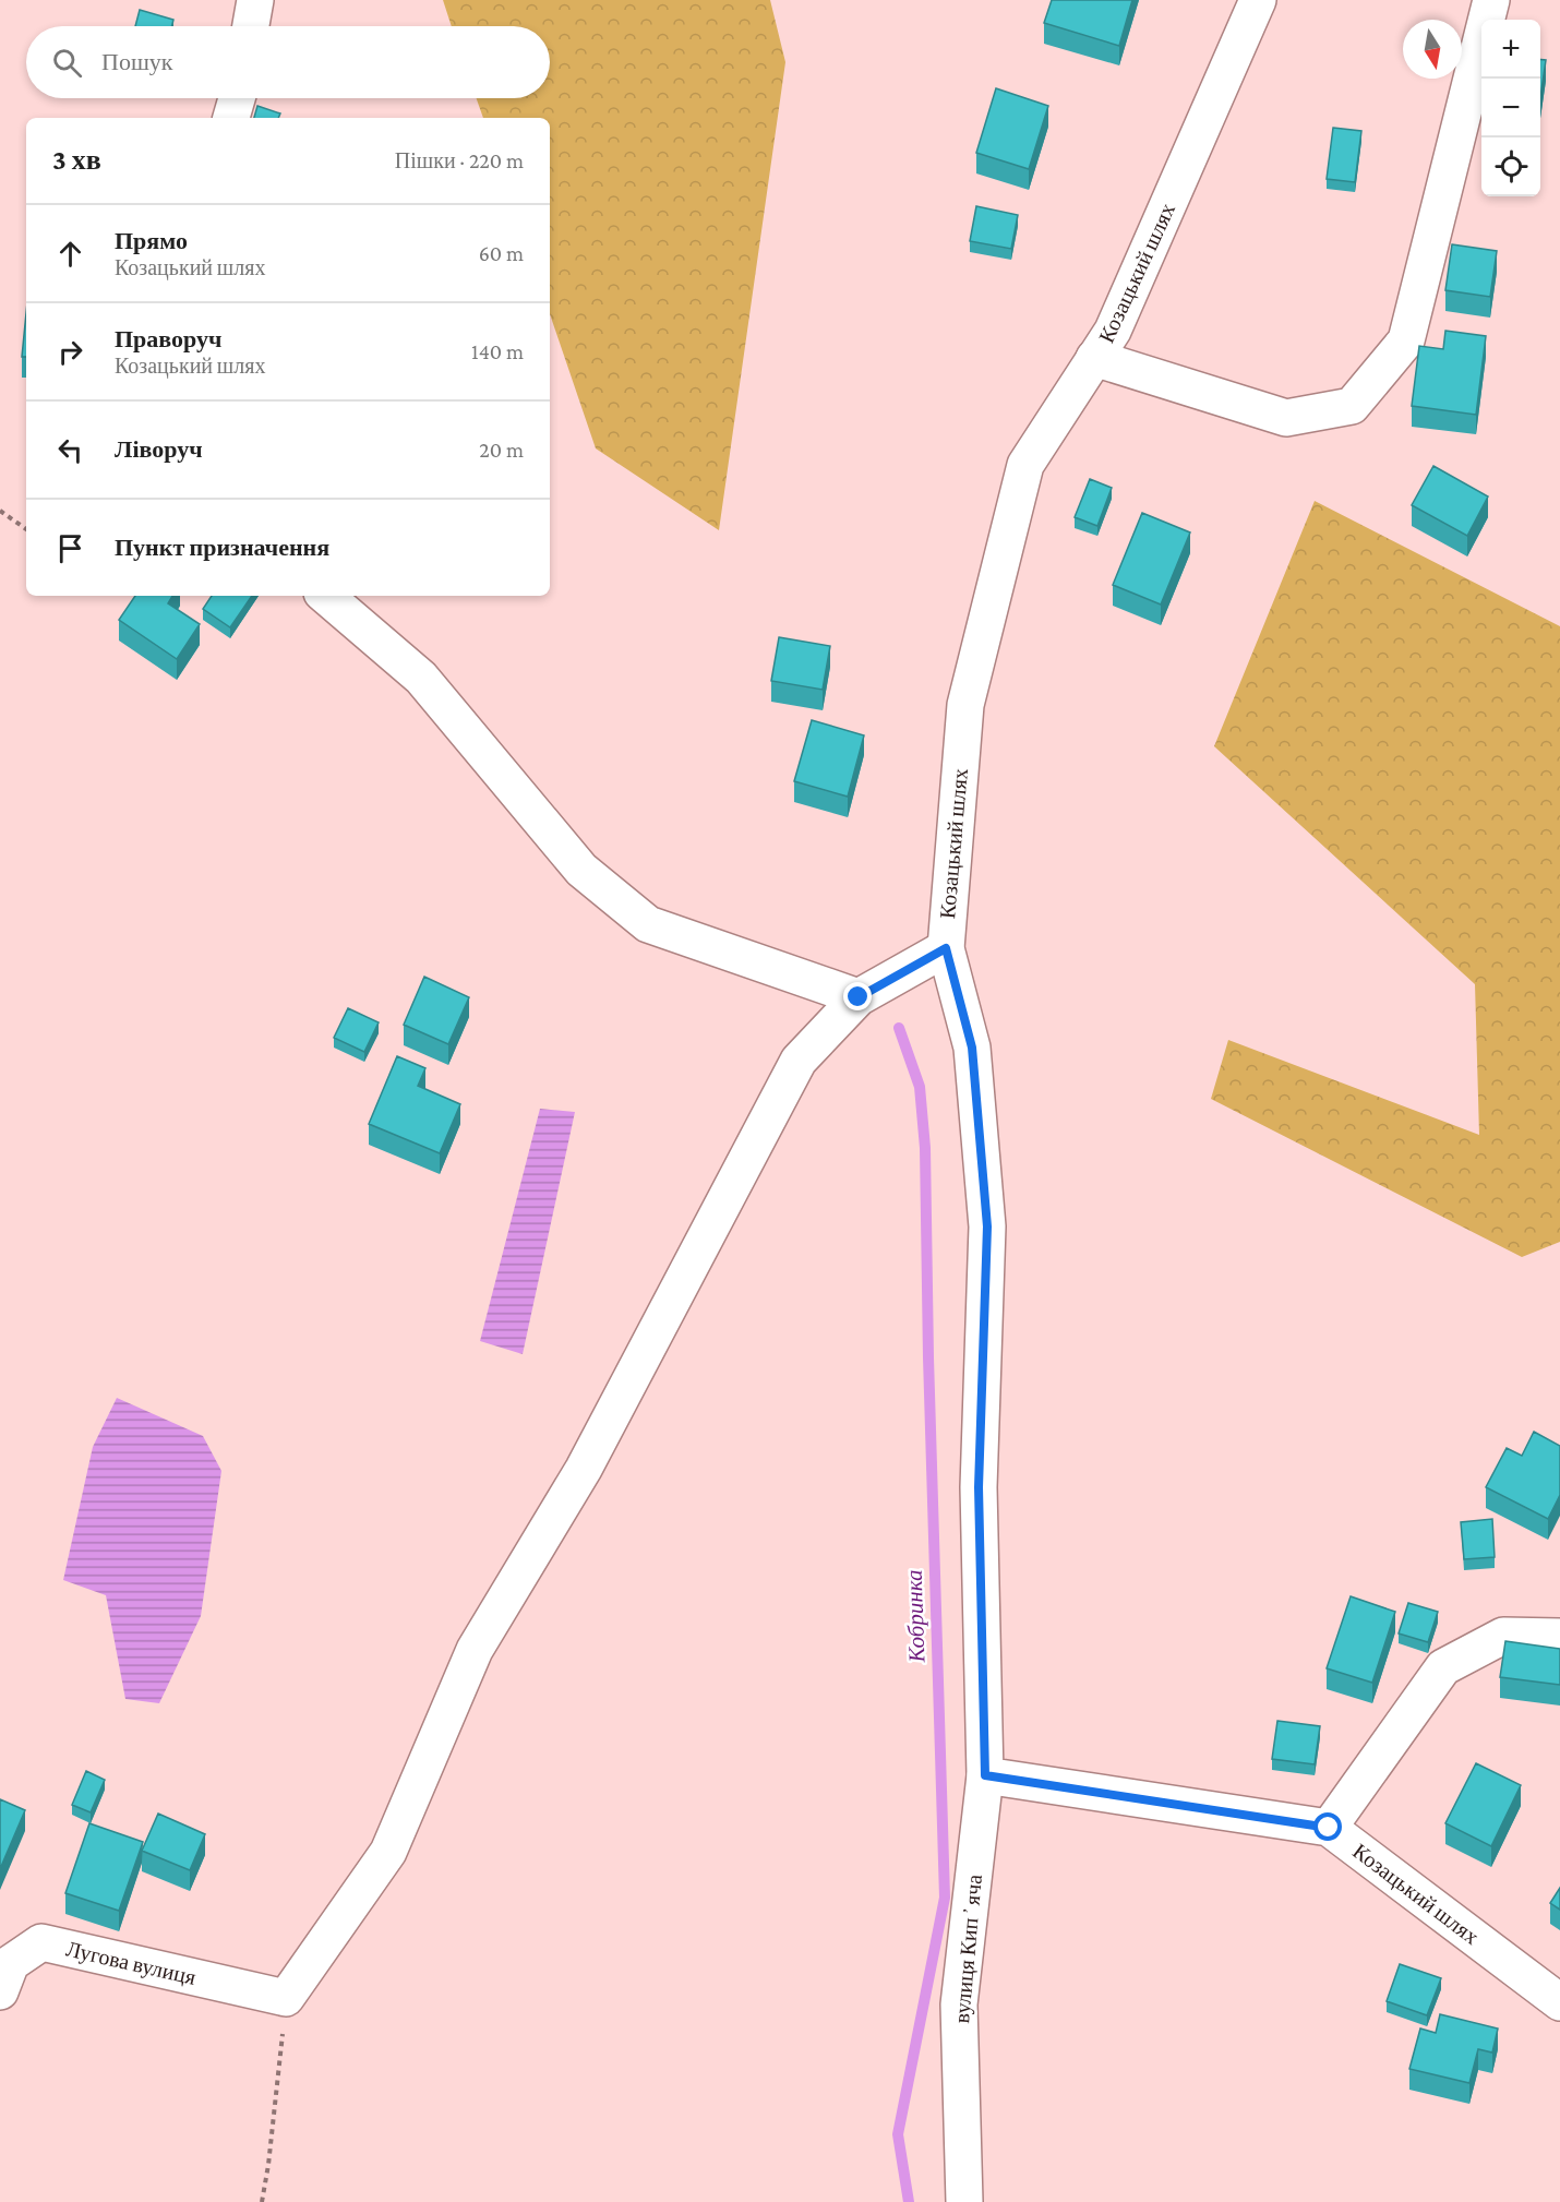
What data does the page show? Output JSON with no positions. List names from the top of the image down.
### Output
{
  "streets": {
    "street": ["Козацький шлях", "вулиця Кипʼяча", "Лугова вулиця"]
  },
  "crossings": [
    ["Козацький шлях", "вулиця Кипʼяча"]
  ],
  "water": ["Кобринка"],
  "north": "bottom",
  "page": {
    "map_buttons": ["+", "−"],
    "search": "Пошук",
    "heading": ["3 хв", "Пішки · 220 m"],
    "list": [
      ["Прямо", "Козацький шлях", "60 m"],
      ["Праворуч", "Козацький шлях", "140 m"],
      ["Ліворуч", "20 m"],
      "Пункт призначення"
    ]
  }
}
